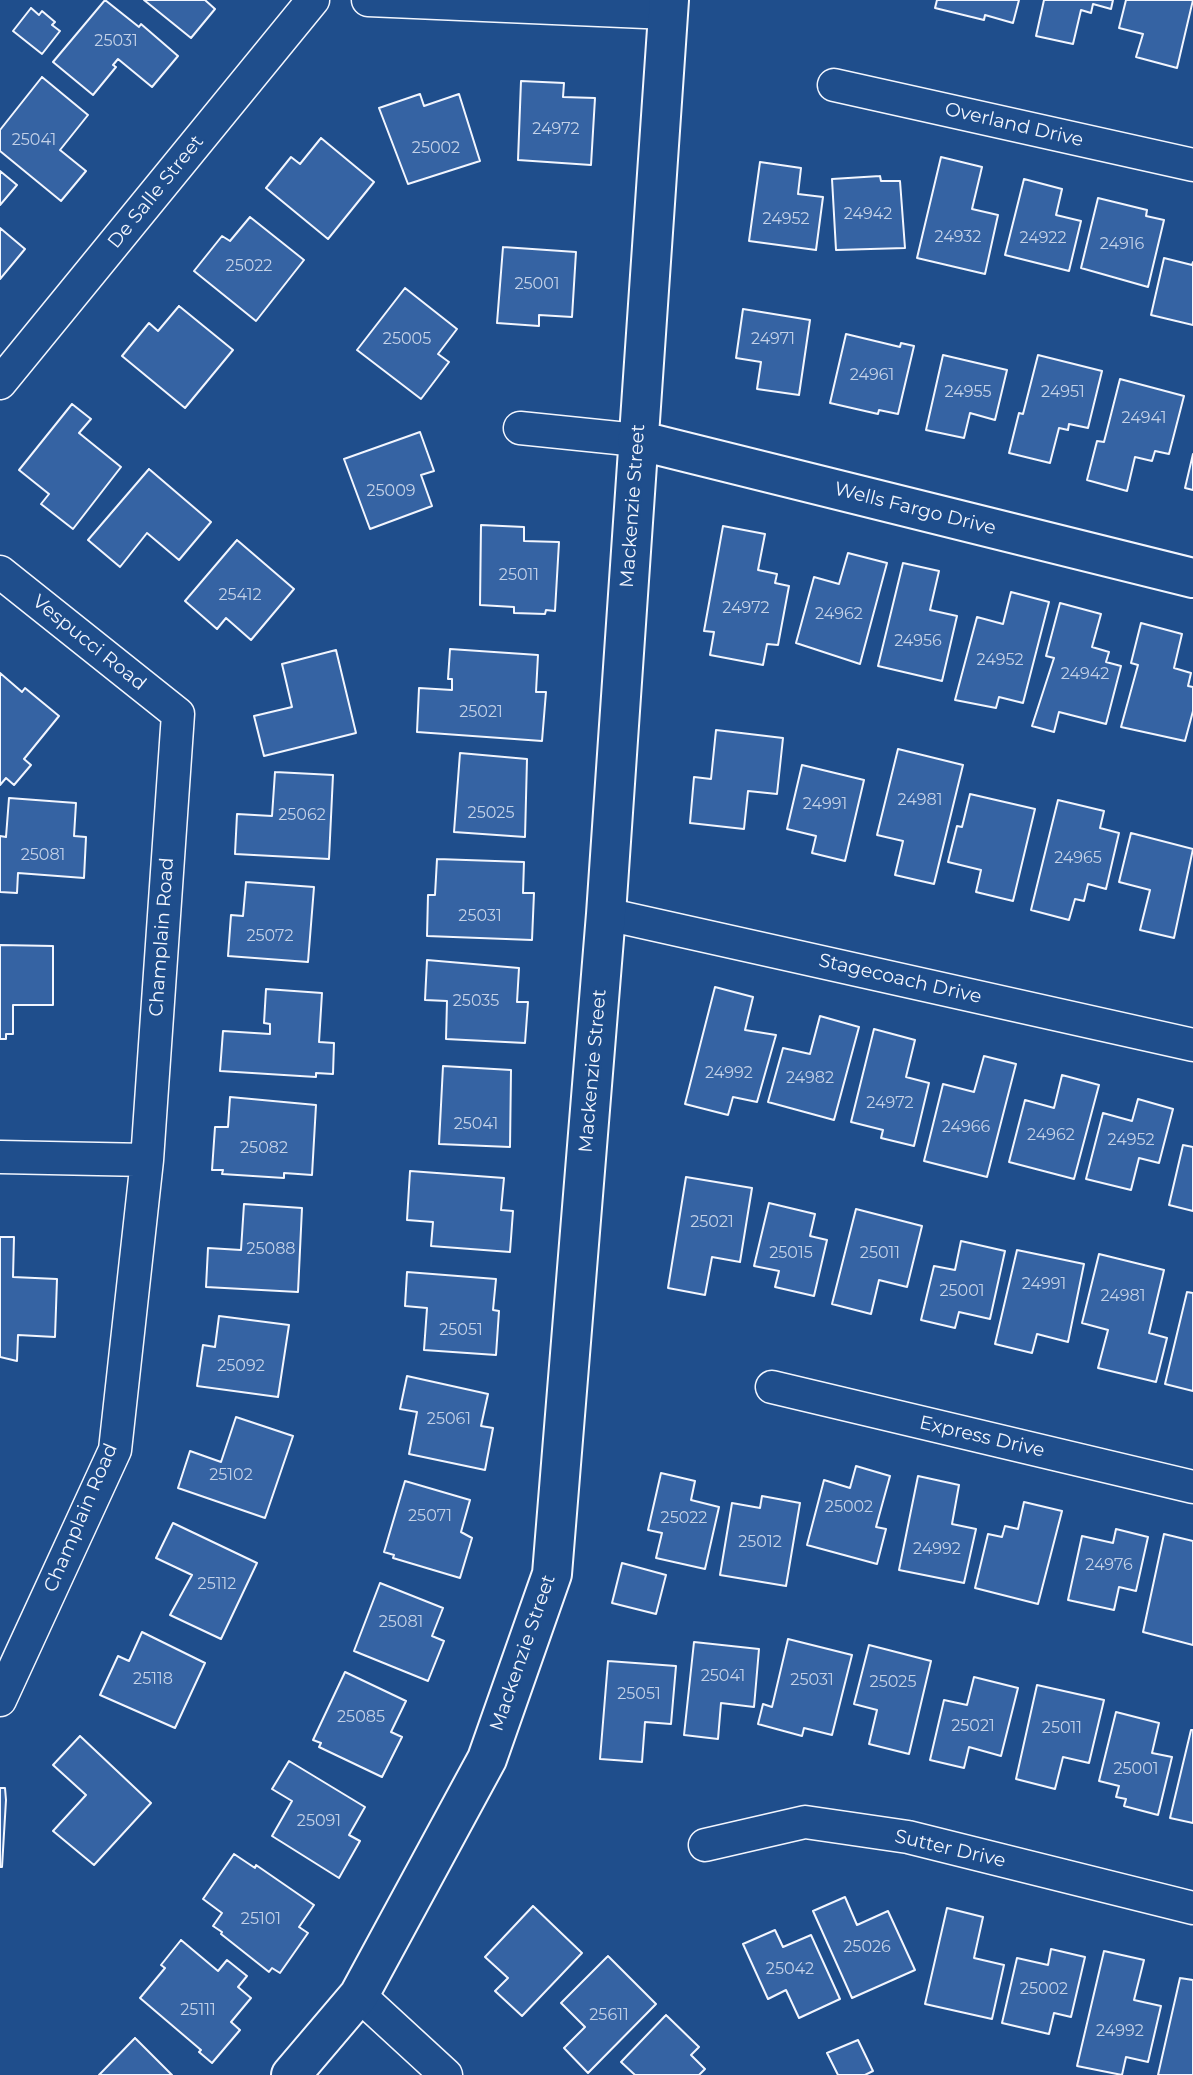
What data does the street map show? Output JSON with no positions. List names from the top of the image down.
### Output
{
  "streets": {
    "street": [
      "Overland Drive",
      "De Salle Street",
      "Mackenzie Street",
      "Wells Fargo Drive",
      "Vespucci Road",
      "Champlain Road",
      "Stagecoach Drive",
      "Express Drive",
      "Sutter Drive"
    ]
  },
  "crossings": [
    ["Mackenzie Street", "Wells Fargo Drive"],
    ["Mackenzie Street", "Stagecoach Drive"],
    ["Vespucci Road", "Champlain Road"]
  ],
  "house_numbers": [
    "25031",
    "24972",
    "25041",
    "25002",
    "24942",
    "24952",
    "24932",
    "24922",
    "24916",
    "25022",
    "25001",
    "25005",
    "24971",
    "24961",
    "24955",
    "24951",
    "24941",
    "25009",
    "25011",
    "25412",
    "24972",
    "24962",
    "24956",
    "24952",
    "24942",
    "25021",
    "24981",
    "24991",
    "25025",
    "25062",
    "25081",
    "24965",
    "25031",
    "25072",
    "25035",
    "24992",
    "24982",
    "24972",
    "25041",
    "24966",
    "24962",
    "24952",
    "25082",
    "25021",
    "25088",
    "25015",
    "25011",
    "24991",
    "25001",
    "24981",
    "25051",
    "25092",
    "25061",
    "25102",
    "25002",
    "25071",
    "25022",
    "25012",
    "24992",
    "24976",
    "25112",
    "25081",
    "25041",
    "25118",
    "25031",
    "25025",
    "25051",
    "25085",
    "25021",
    "25011",
    "25001",
    "25091",
    "25101",
    "25026",
    "25042",
    "25002",
    "25111",
    "25611",
    "24992"
  ]
}
